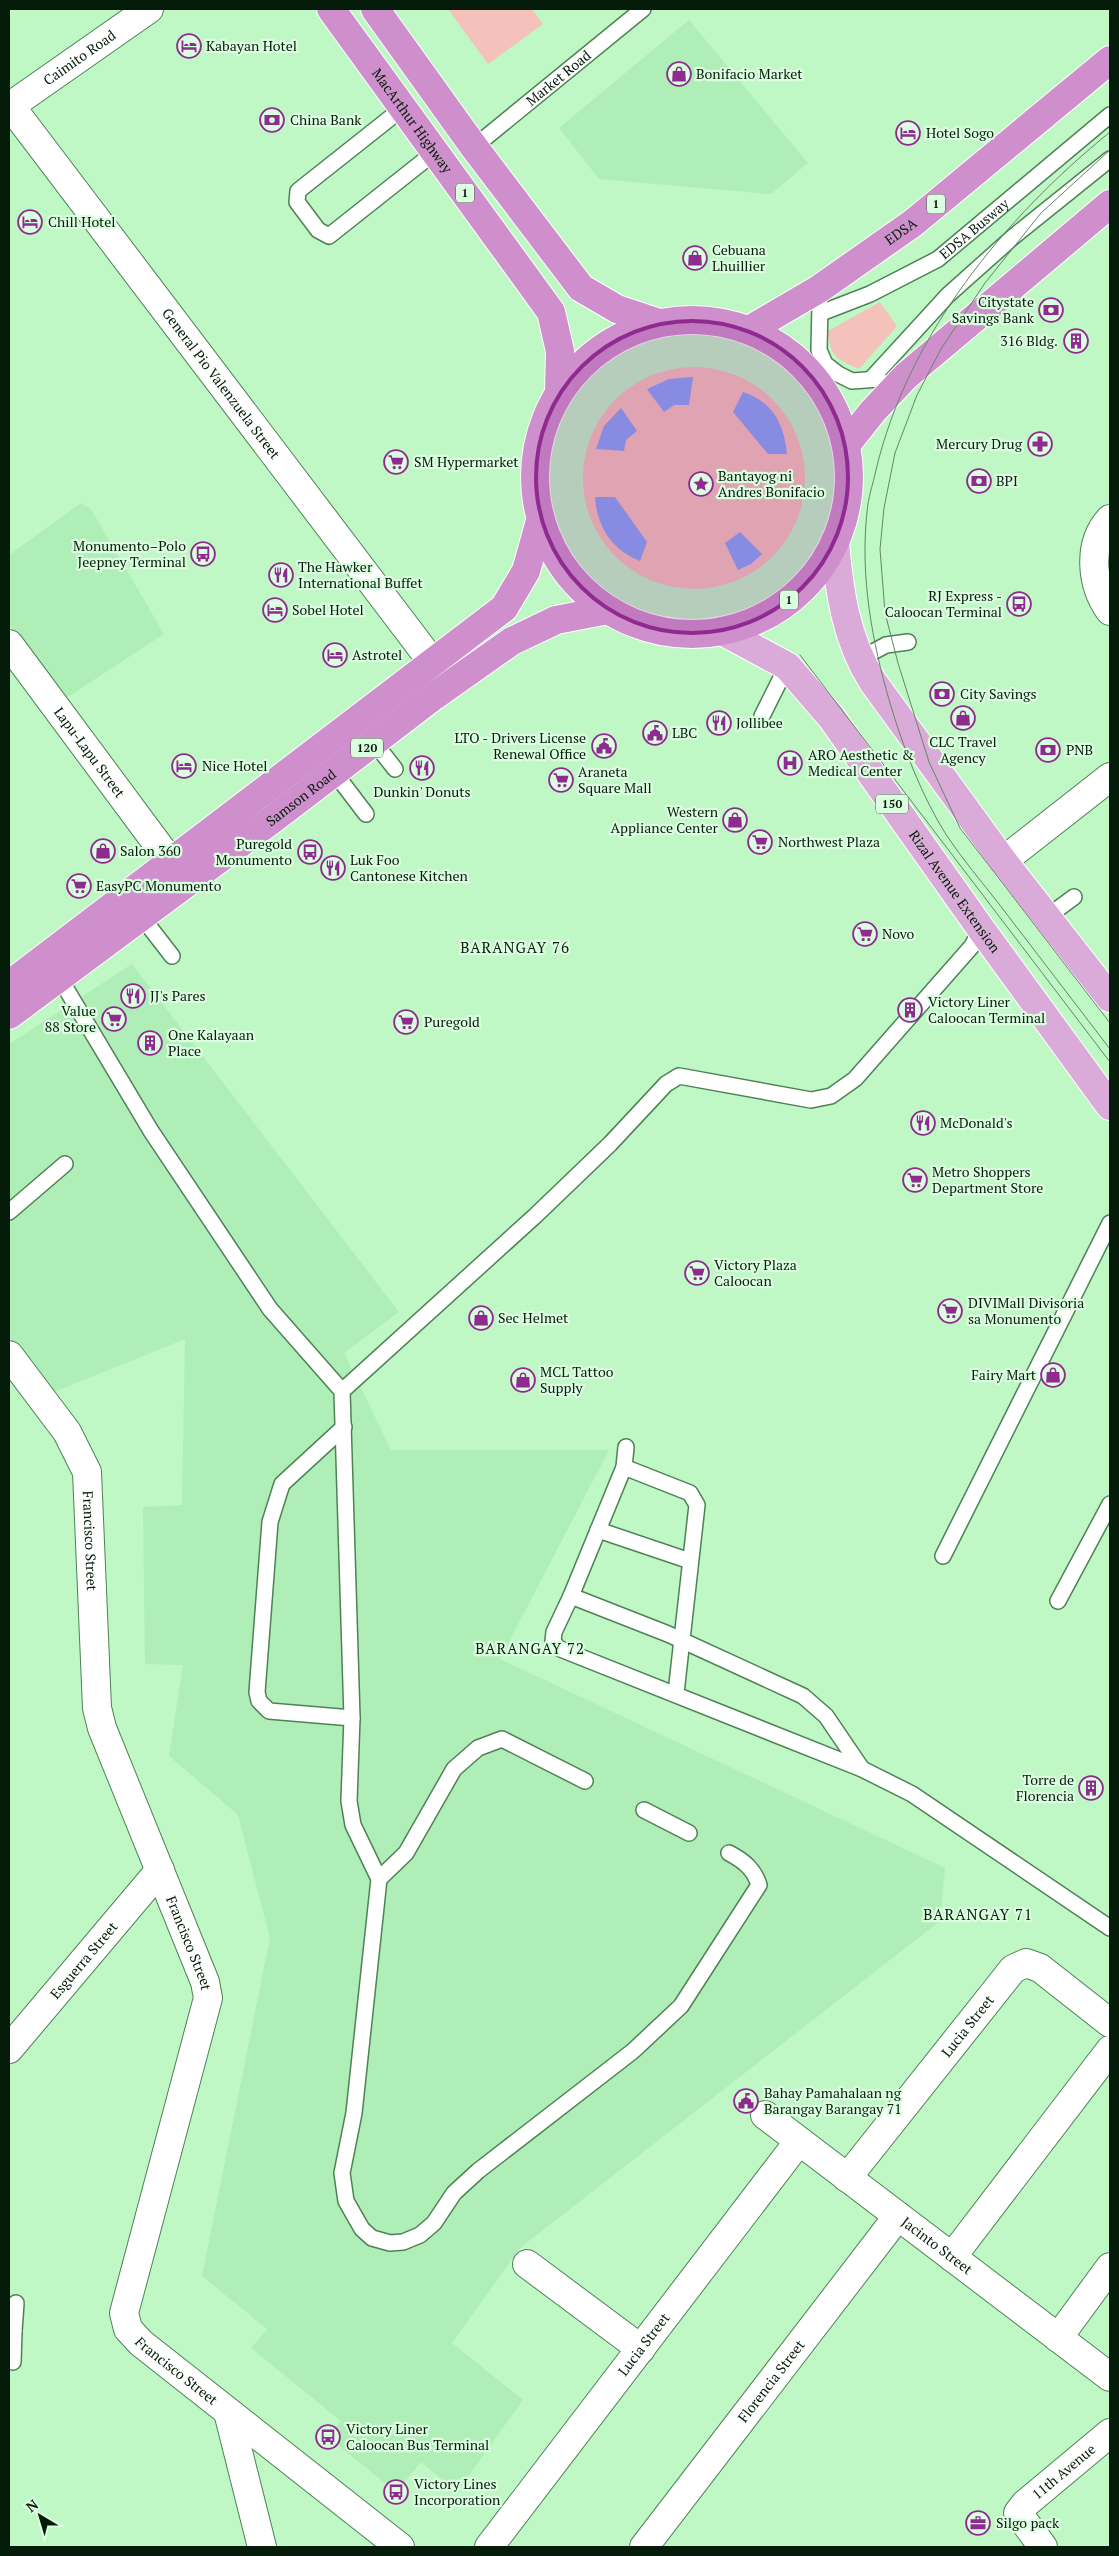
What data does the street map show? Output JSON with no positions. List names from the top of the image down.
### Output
{
  "streets": {
    "highway": [
      "MacArthur Highway",
      "1",
      "EDSA",
      "120",
      "Samson Road"
    ],
    "main road": ["150", "Rizal Avenue Extension"],
    "street": [
      "Caimito Road",
      "General Pio Valenzuela Street",
      "Lapu-Lapu Street",
      "Francisco Street",
      "Esguerra Street",
      "Lucia Street",
      "Jacinto Street",
      "Florencia Street",
      "11th Avenue"
    ],
    "lane": ["Market Road", "EDSA Busway"]
  },
  "crossings": [
    ["Caimito Road", "General Pio Valenzuela Street"],
    ["Market Road", "1"],
    ["MacArthur Highway", "1"],
    ["1", "EDSA"],
    ["1", "Samson Road"],
    ["1", "Rizal Avenue Extension"],
    ["EDSA Busway", "EDSA"],
    ["General Pio Valenzuela Street", "Samson Road"],
    ["Lapu-Lapu Street", "Samson Road"],
    ["Francisco Street", "Esguerra Street"],
    ["Lucia Street", "Jacinto Street"],
    ["Jacinto Street", "Florencia Street"]
  ],
  "districts": ["BARANGAY 76", "BARANGAY 72", "BARANGAY 71"],
  "places": {
    "hotel": [
      "Kabayan Hotel",
      "Hotel Sogo",
      "Chill Hotel",
      "Sobel Hotel",
      "Astrotel",
      "Nice Hotel"
    ],
    "shop": [
      "Bonifacio Market",
      "Cebuana Lhuillier",
      "CLC Travel Agency",
      "Western Appliance Center",
      "Salon 360",
      "Sec Helmet",
      "Fairy Mart",
      "MCL Tattoo Supply"
    ],
    "bank": [
      "China Bank",
      "Citystate Savings Bank",
      "BPI",
      "City Savings",
      "PNB"
    ],
    "building": [
      "316 Bldg.",
      "Victory Liner Caloocan Terminal",
      "One Kalayaan Place",
      "Torre de Florencia"
    ],
    "pharmacy": ["Mercury Drug"],
    "supermarket": [
      "SM Hypermarket",
      "Araneta Square Mall",
      "Northwest Plaza",
      "EasyPC Monumento",
      "Novo",
      "Value 88 Store",
      "Puregold",
      "Metro Shoppers Department Store",
      "Victory Plaza Caloocan",
      "DIVIMall Divisoria sa Monumento"
    ],
    "place": ["Bantayog ni Andres Bonifacio"],
    "bus stop": [
      "Monumento–Polo Jeepney Terminal",
      "RJ Express - Caloocan Terminal",
      "Puregold Monumento",
      "Victory Liner Caloocan Bus Terminal",
      "Victory Lines Incorporation"
    ],
    "restaurant": [
      "The Hawker International Buffet",
      "Jollibee",
      "Dunkin' Donuts",
      "Luk Foo Cantonese Kitchen",
      "JJ's Pares",
      "McDonald's"
    ],
    "public building": ["LBC", "LTO - Drivers License Renewal Office", "Bahay Pamahalaan ng Barangay Barangay 71"],
    "hospital": ["ARO Aesthetic & Medical Center"],
    "office": ["Silgo pack"]
  },
  "north": "top left"
}
